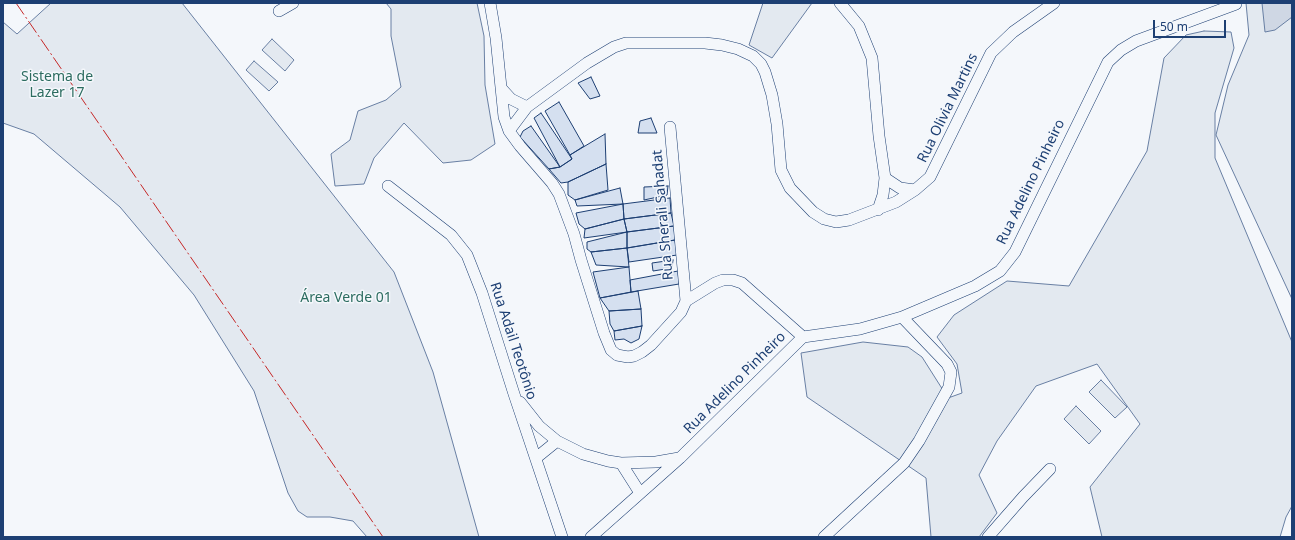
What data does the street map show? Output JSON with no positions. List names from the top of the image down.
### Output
{
  "streets": {
    "street": [
      "Rua Olivia Martins",
      "Rua Adelino Pinheiro",
      "Rua Sherali Sahadat",
      "Rua Adail Teotônio"
    ]
  },
  "parks": ["Sistema de Lazer 17", "Área Verde 01"],
  "scale_bar": "50 m"
}
